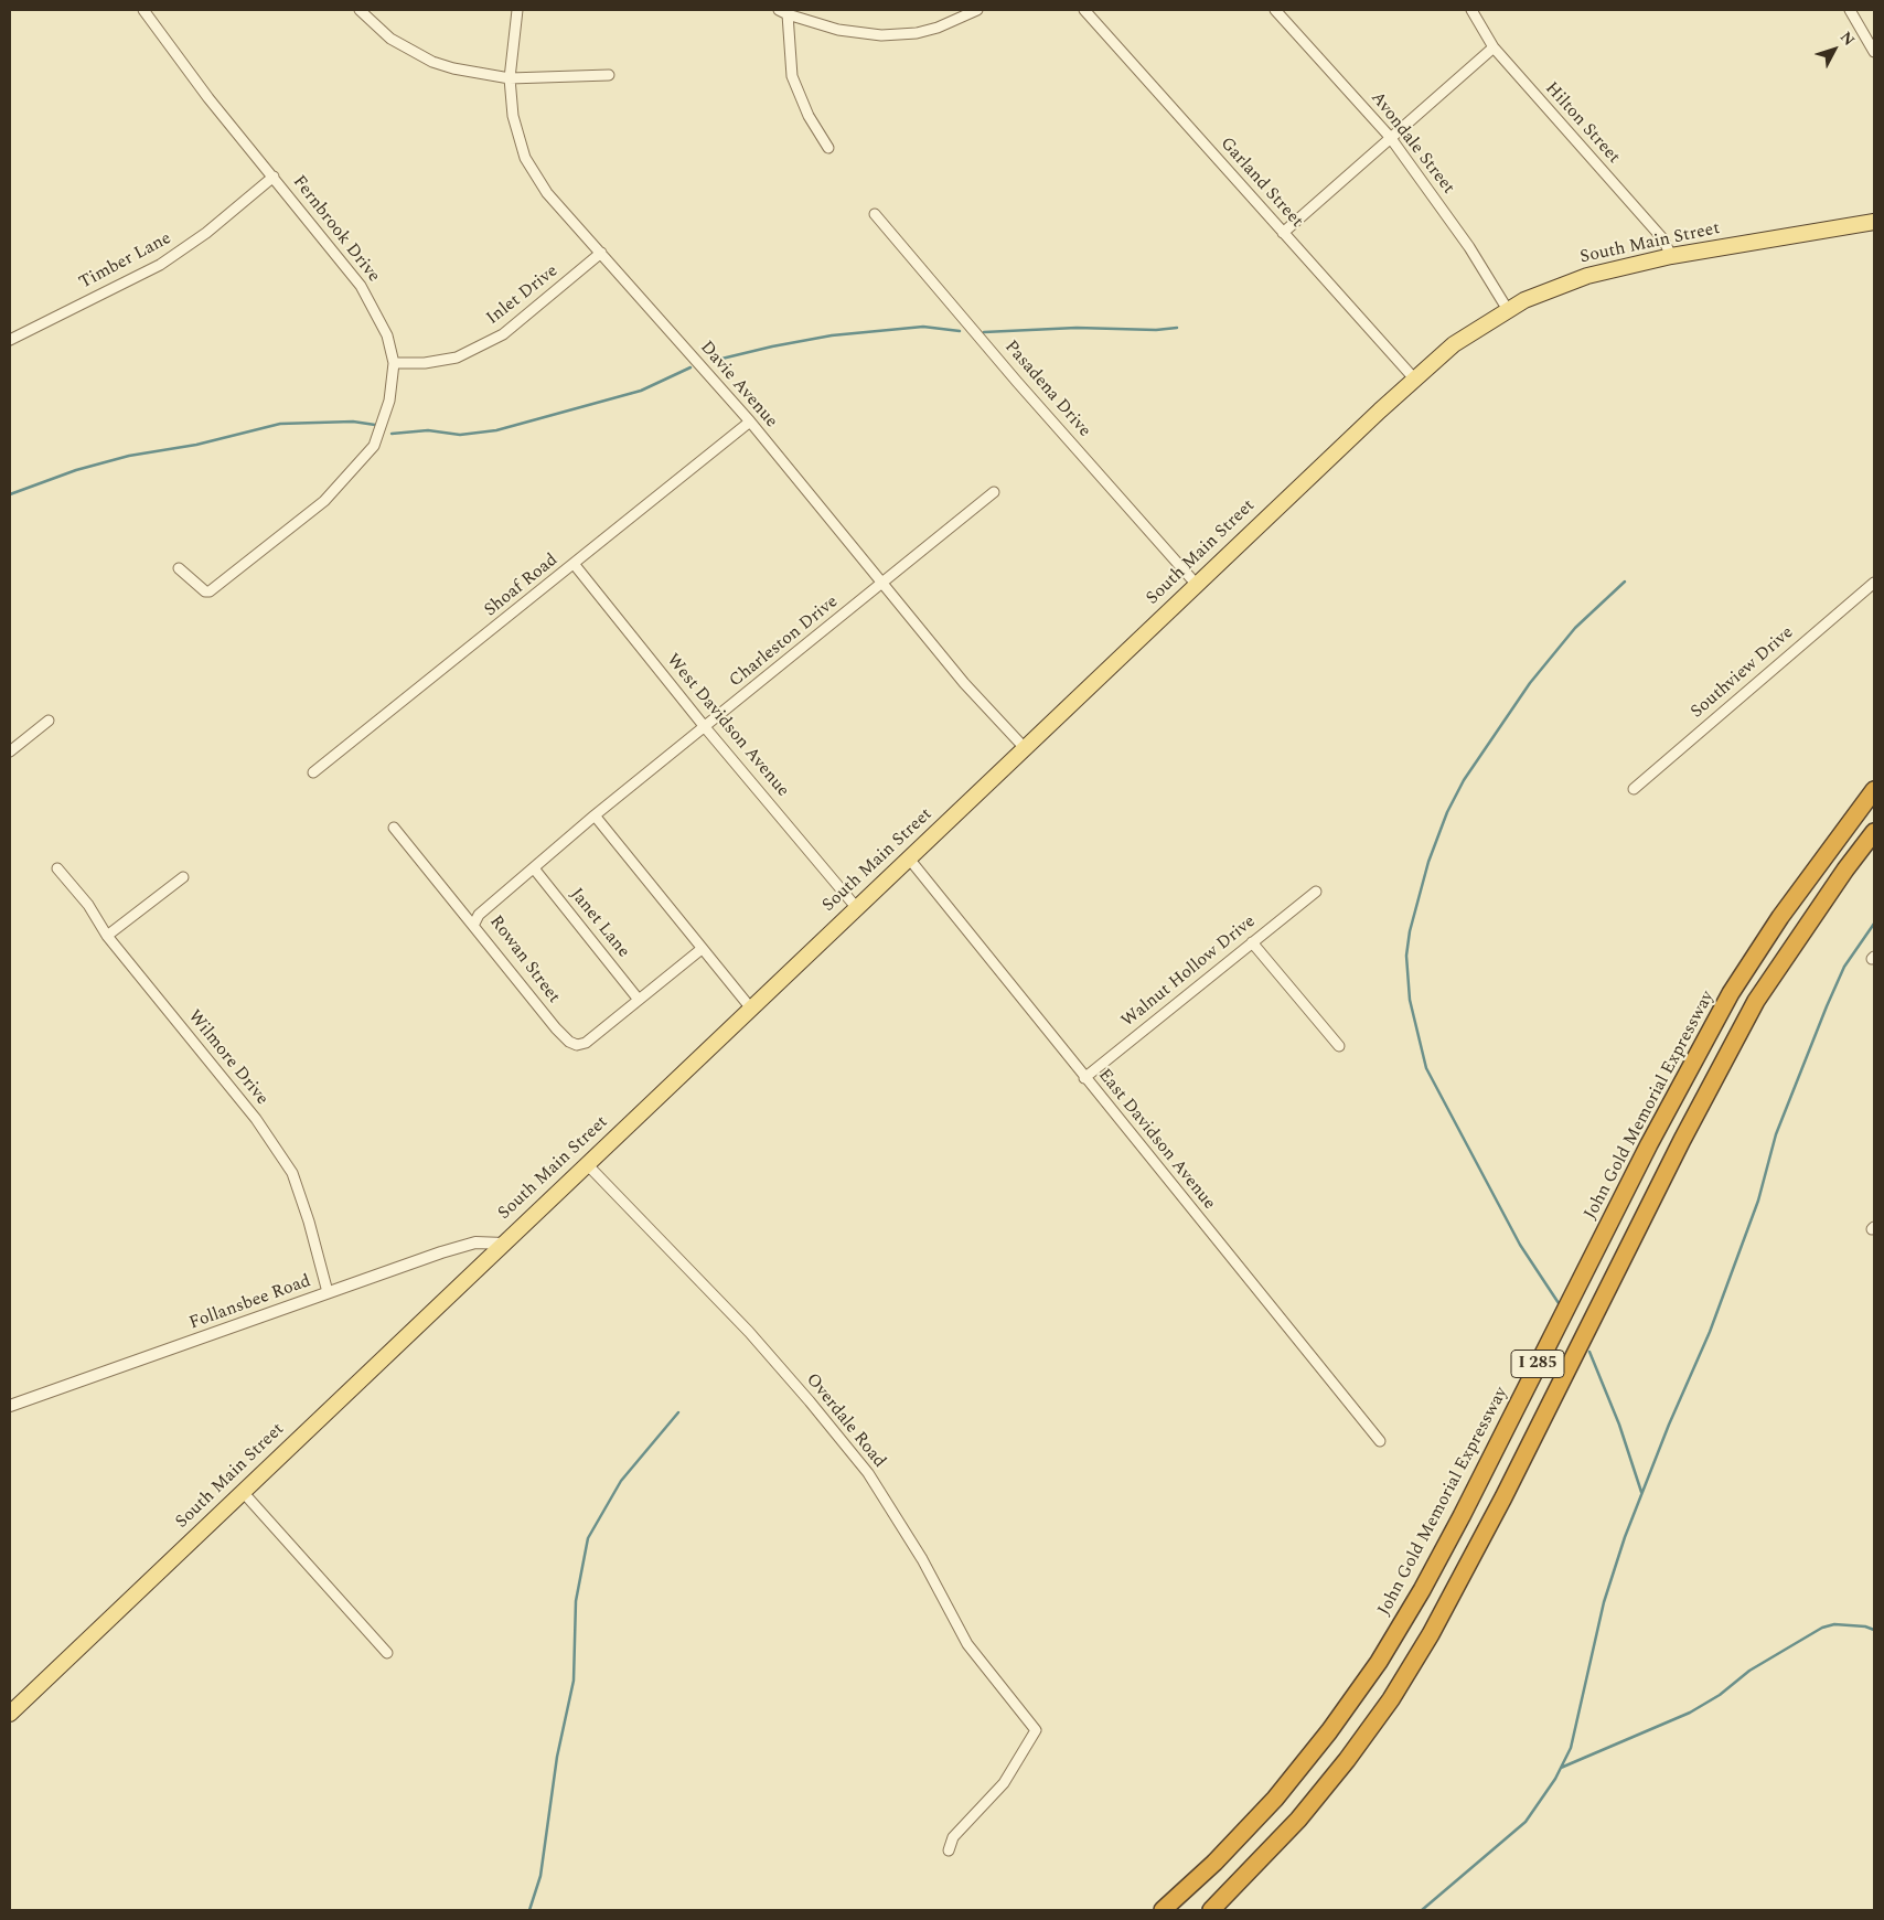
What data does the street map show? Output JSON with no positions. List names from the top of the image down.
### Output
{
  "streets": {
    "highway": ["John Gold Memorial Expressway", "I 285"],
    "main road": ["South Main Street"],
    "street": [
      "Hilton Street",
      "Avondale Street",
      "Garland Street",
      "Fernbrook Drive",
      "Timber Lane",
      "Inlet Drive",
      "Davie Avenue",
      "Pasadena Drive",
      "Shoaf Road",
      "Charleston Drive",
      "Southview Drive",
      "West Davidson Avenue",
      "Janet Lane",
      "Rowan Street",
      "Walnut Hollow Drive",
      "Wilmore Drive",
      "East Davidson Avenue",
      "Follansbee Road",
      "Overdale Road"
    ]
  },
  "crossings": [
    ["Hilton Street", "South Main Street"],
    ["Avondale Street", "South Main Street"],
    ["Garland Street", "South Main Street"],
    ["Fernbrook Drive", "Timber Lane"],
    ["Fernbrook Drive", "Inlet Drive"],
    ["South Main Street", "Davie Avenue"],
    ["South Main Street", "Pasadena Drive"],
    ["South Main Street", "West Davidson Avenue"],
    ["South Main Street", "East Davidson Avenue"],
    ["South Main Street", "Follansbee Road"],
    ["South Main Street", "Overdale Road"],
    ["Inlet Drive", "Davie Avenue"],
    ["Davie Avenue", "Shoaf Road"],
    ["Davie Avenue", "Charleston Drive"],
    ["Shoaf Road", "West Davidson Avenue"],
    ["Charleston Drive", "West Davidson Avenue"],
    ["Charleston Drive", "Rowan Street"],
    ["Janet Lane", "Rowan Street"],
    ["Walnut Hollow Drive", "East Davidson Avenue"],
    ["Wilmore Drive", "Follansbee Road"]
  ],
  "north": "top right"
}
